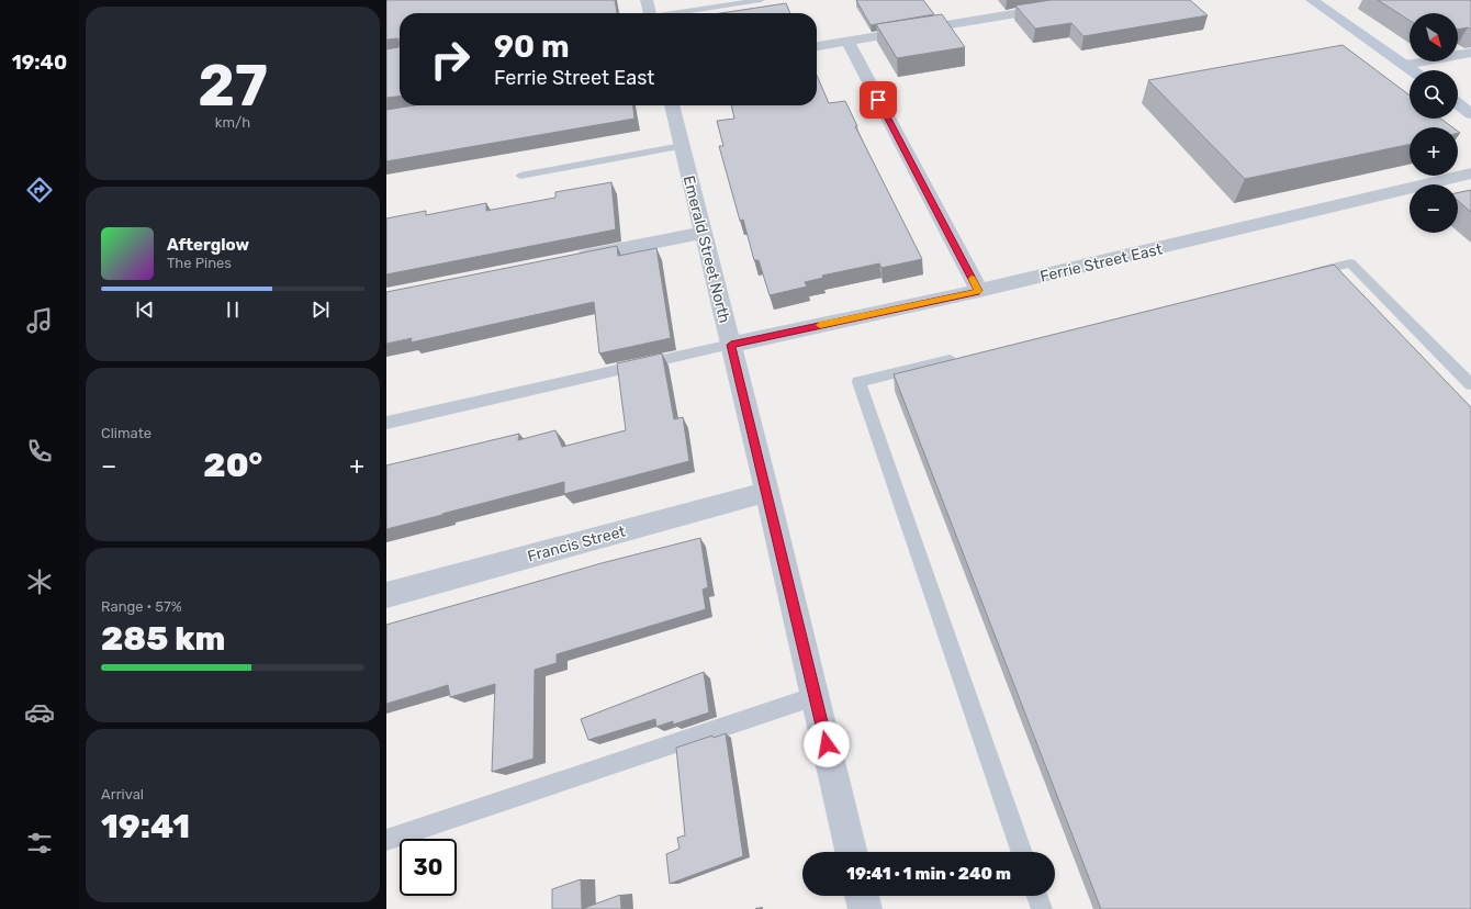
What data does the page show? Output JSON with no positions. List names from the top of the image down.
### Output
{
  "streets": {
    "street": ["Emerald Street North", "Ferrie Street East", "Francis Street"]
  },
  "crossings": [
    ["Emerald Street North", "Ferrie Street East"],
    ["Emerald Street North", "Francis Street"]
  ],
  "north": "bottom right",
  "page": {
    "tabs": "19:40",
    "tile": [
      ["27", "km/h"],
      "Climate",
      ["Range · 57%", "285 km"],
      ["Arrival", "19:41"]
    ],
    "map_buttons": ["+", "−"],
    "turn": ["90 m", "Ferrie Street East"],
    "song": ["Afterglow", "The Pines"],
    "heat": ["−", "20°", "+"],
    "limit": "30",
    "trip": "19:41 · 1 min · 240 m"
  }
}
